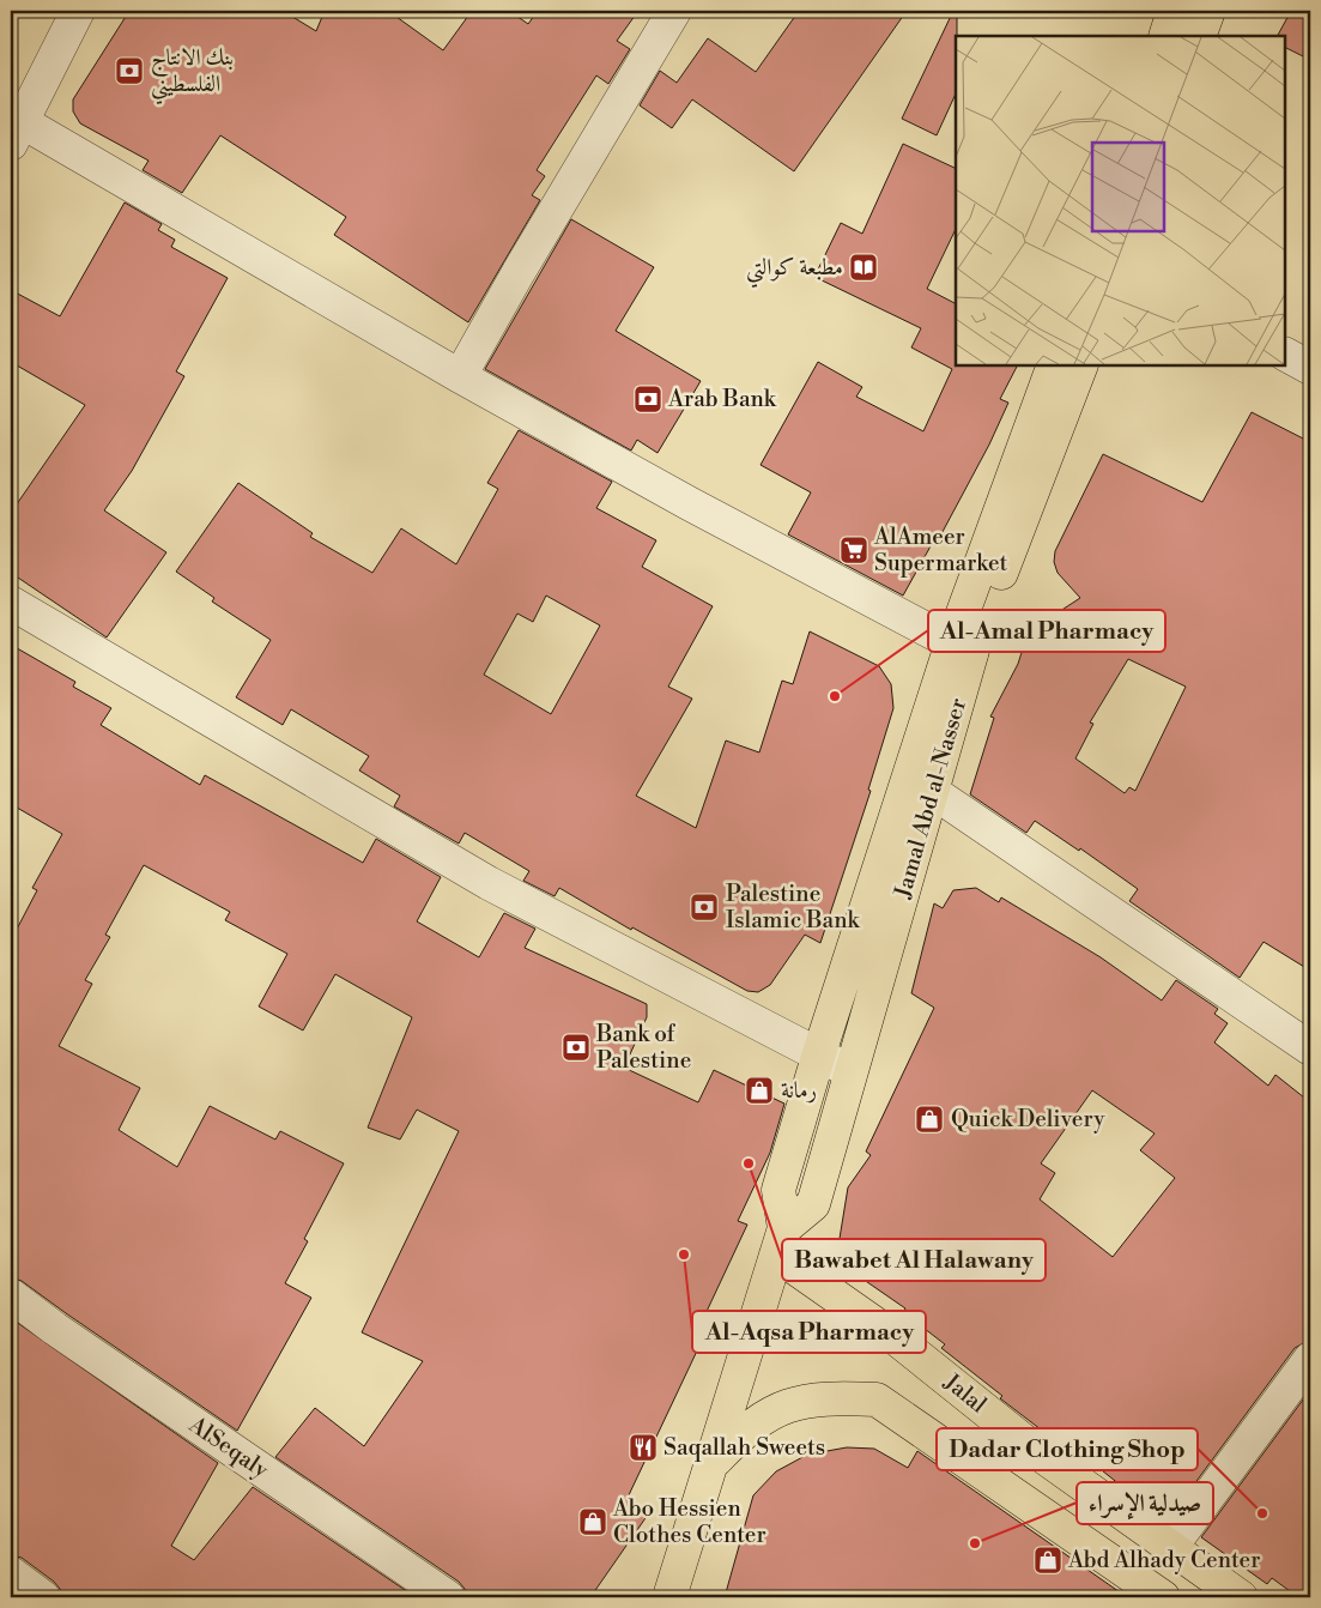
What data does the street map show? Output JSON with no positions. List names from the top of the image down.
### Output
{
  "streets": {
    "main road": ["Jamal Abd al-Nasser", "Jalal"],
    "street": ["AlSeqaly"]
  },
  "crossings": [
    ["Jamal Abd al-Nasser", "Jalal"]
  ],
  "places": {
    "bank": [
      "بنك الانتاج الفلسطيني",
      "Arab Bank",
      "Palestine Islamic Bank",
      "Bank of Palestine"
    ],
    "library": ["مطبعة كوالتي"],
    "supermarket": ["AlAmeer Supermarket"],
    "other": [
      "Al-Amal Pharmacy",
      "Bawabet Al Halawany",
      "Al-Aqsa Pharmacy",
      "Dadar Clothing Shop",
      "صيدلية الإسراء"
    ],
    "shop": [
      "رمانة",
      "Quick Delivery",
      "Abo Hessien Clothes Center",
      "Abd Alhady Center"
    ],
    "restaurant": ["Saqallah Sweets"]
  }
}
